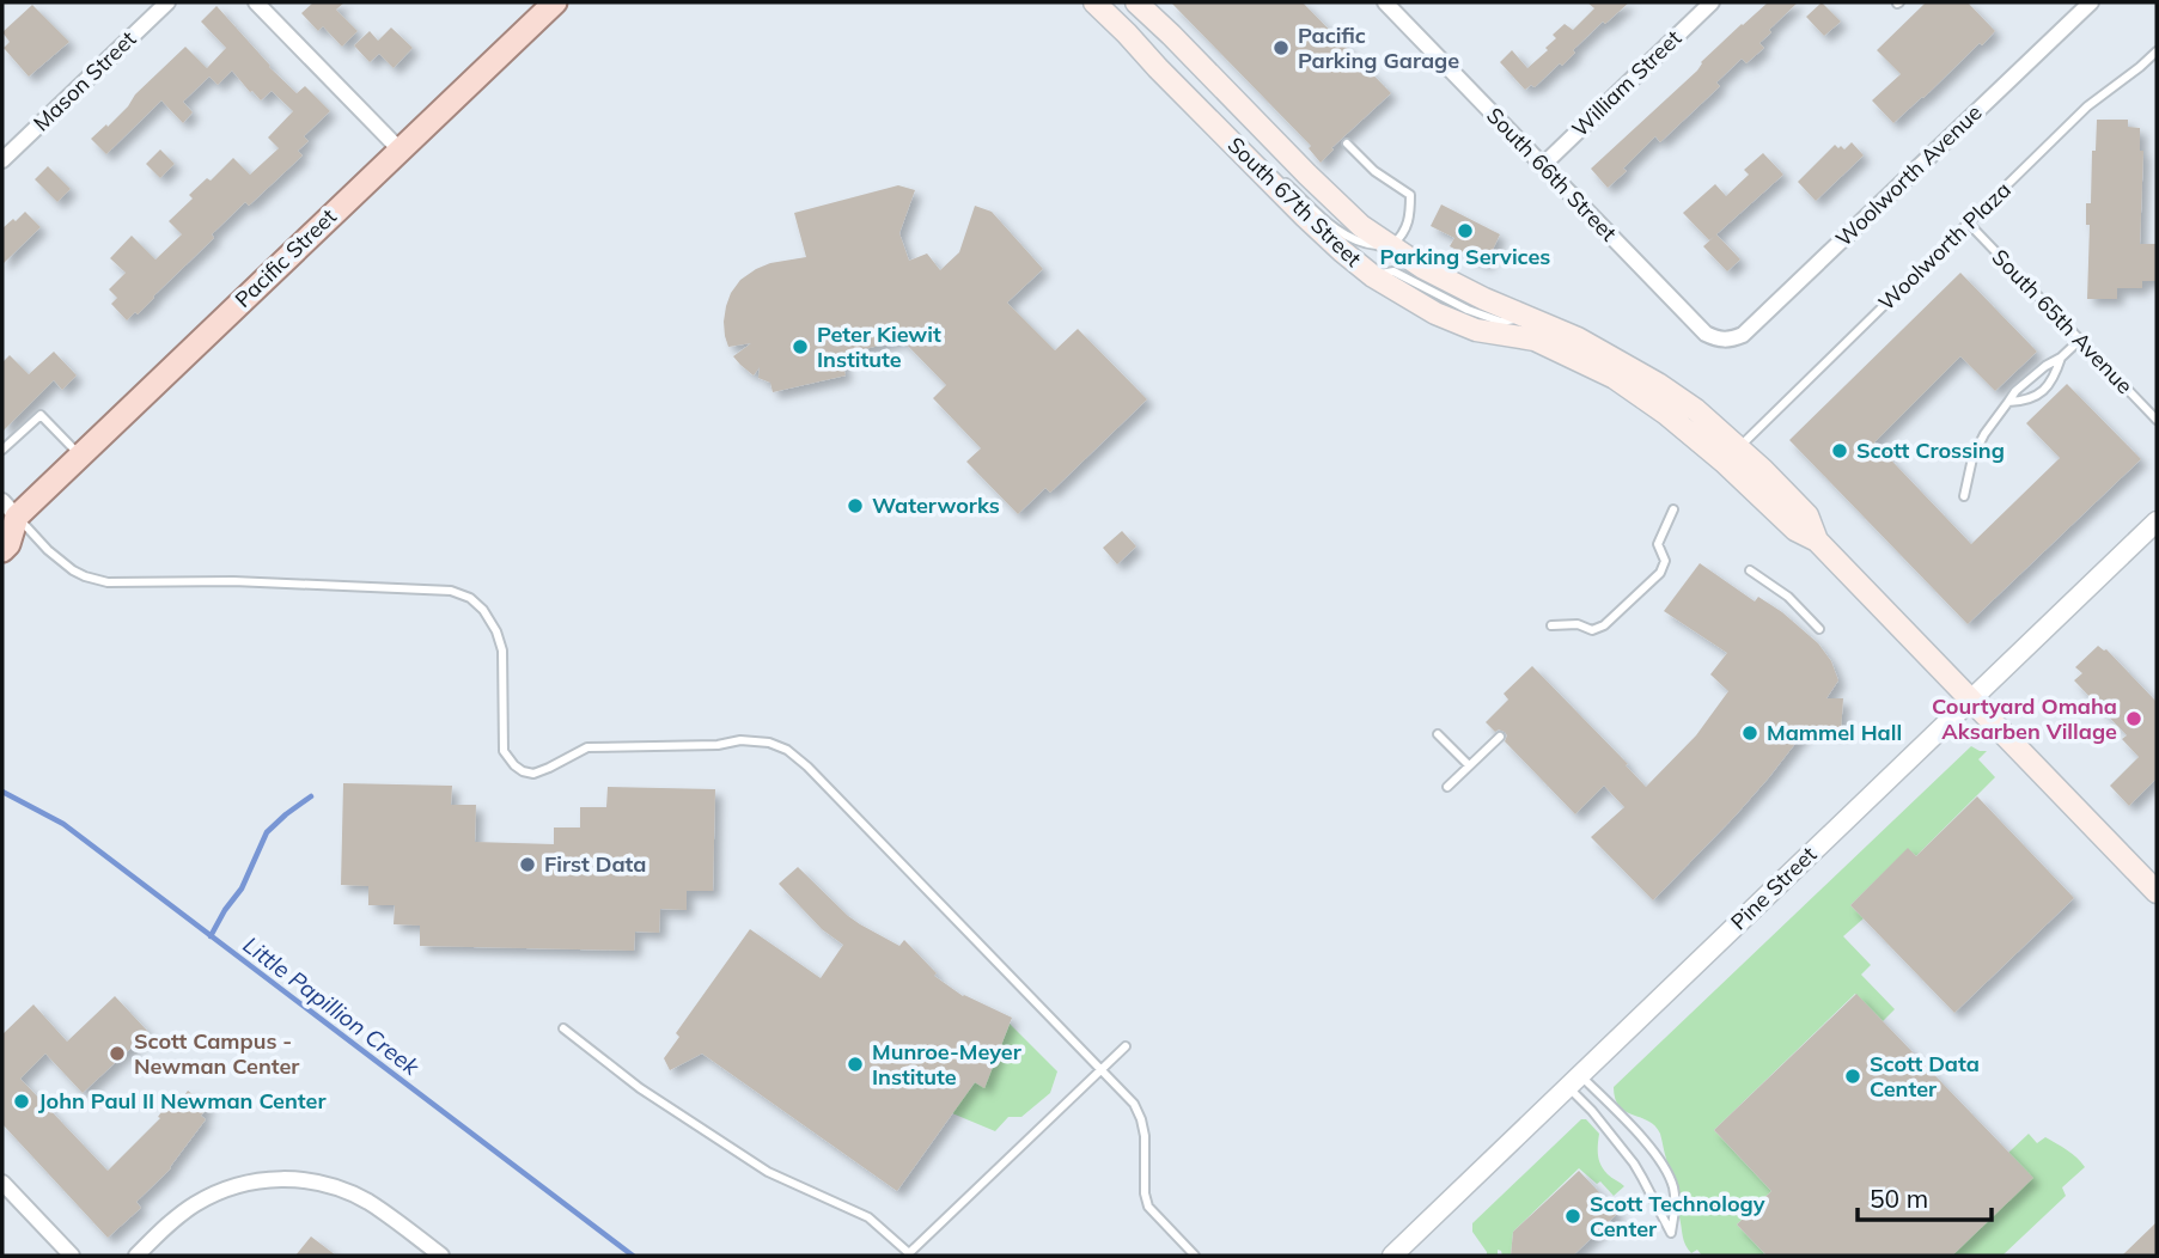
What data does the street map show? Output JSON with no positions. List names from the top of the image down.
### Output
{
  "streets": {
    "main road": ["South 67th Street", "Pacific Street"],
    "street": [
      "Mason Street",
      "William Street",
      "South 66th Street",
      "Woolworth Avenue",
      "Pine Street"
    ],
    "lane": ["Woolworth Plaza", "South 65th Avenue"]
  },
  "crossings": [
    ["William Street", "South 66th Street"],
    ["South 66th Street", "Woolworth Avenue"],
    ["South 67th Street", "Woolworth Plaza"],
    ["South 67th Street", "Pine Street"],
    ["Woolworth Plaza", "South 65th Avenue"]
  ],
  "water": ["Little Papillion Creek"],
  "places": [
    "Pacific Parking Garage",
    "Parking Services",
    "Peter Kiewit Institute",
    "Scott Crossing",
    "Waterworks",
    "Courtyard Omaha Aksarben Village",
    "Mammel Hall",
    "First Data",
    "Scott Campus - Newman Center",
    "Munroe-Meyer Institute",
    "Scott Data Center",
    "John Paul II Newman Center",
    "Scott Technology Center"
  ],
  "scale_bar": "50 m"
}
